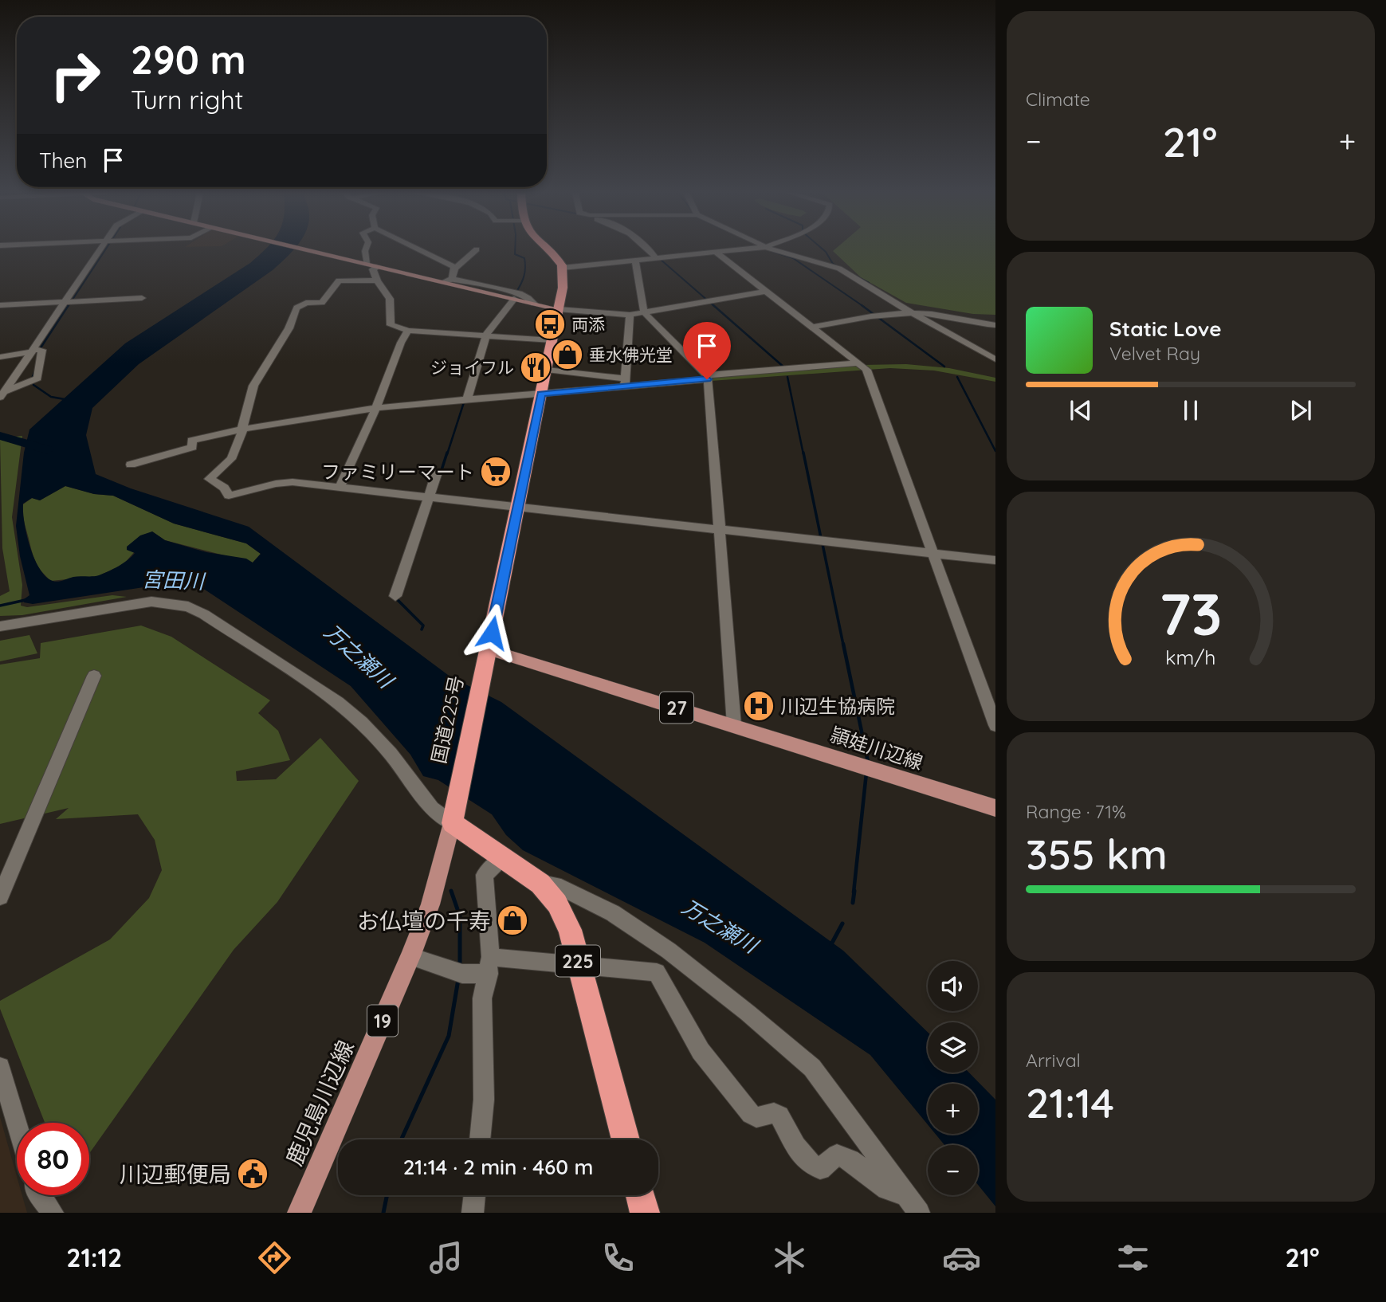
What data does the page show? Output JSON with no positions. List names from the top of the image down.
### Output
{
  "streets": {
    "highway": ["国道225号", "225"],
    "main road": [
      "27",
      "頴娃川辺線",
      "19",
      "鹿児島川辺線"
    ]
  },
  "crossings": [
    ["国道225号", "頴娃川辺線"],
    ["国道225号", "225"],
    ["国道225号", "鹿児島川辺線"],
    ["225", "鹿児島川辺線"]
  ],
  "water": ["宮田川", "万之瀬川"],
  "places": {
    "bus stop": ["両添"],
    "shop": ["垂水佛光堂", "お仏壇の千寿"],
    "restaurant": ["ジョイフル"],
    "supermarket": ["ファミリーマート"],
    "hospital": ["川辺生協病院"],
    "public building": ["川辺郵便局"]
  },
  "page": {
    "tile": [
      "Climate",
      ["Range · 71%", "355 km"],
      ["Arrival", "21:14"]
    ],
    "turn": ["290 m", "Turn right"],
    "heat": ["−", "21°", "+"],
    "then": "Then",
    "song": ["Static Love", "Velvet Ray"],
    "map_buttons": ["+", "−"],
    "limit": "80",
    "trip": "21:14 · 2 min · 460 m",
    "tabs": ["21:12", "21°"],
    "gauge": ["73", "km/h"]
  }
}
